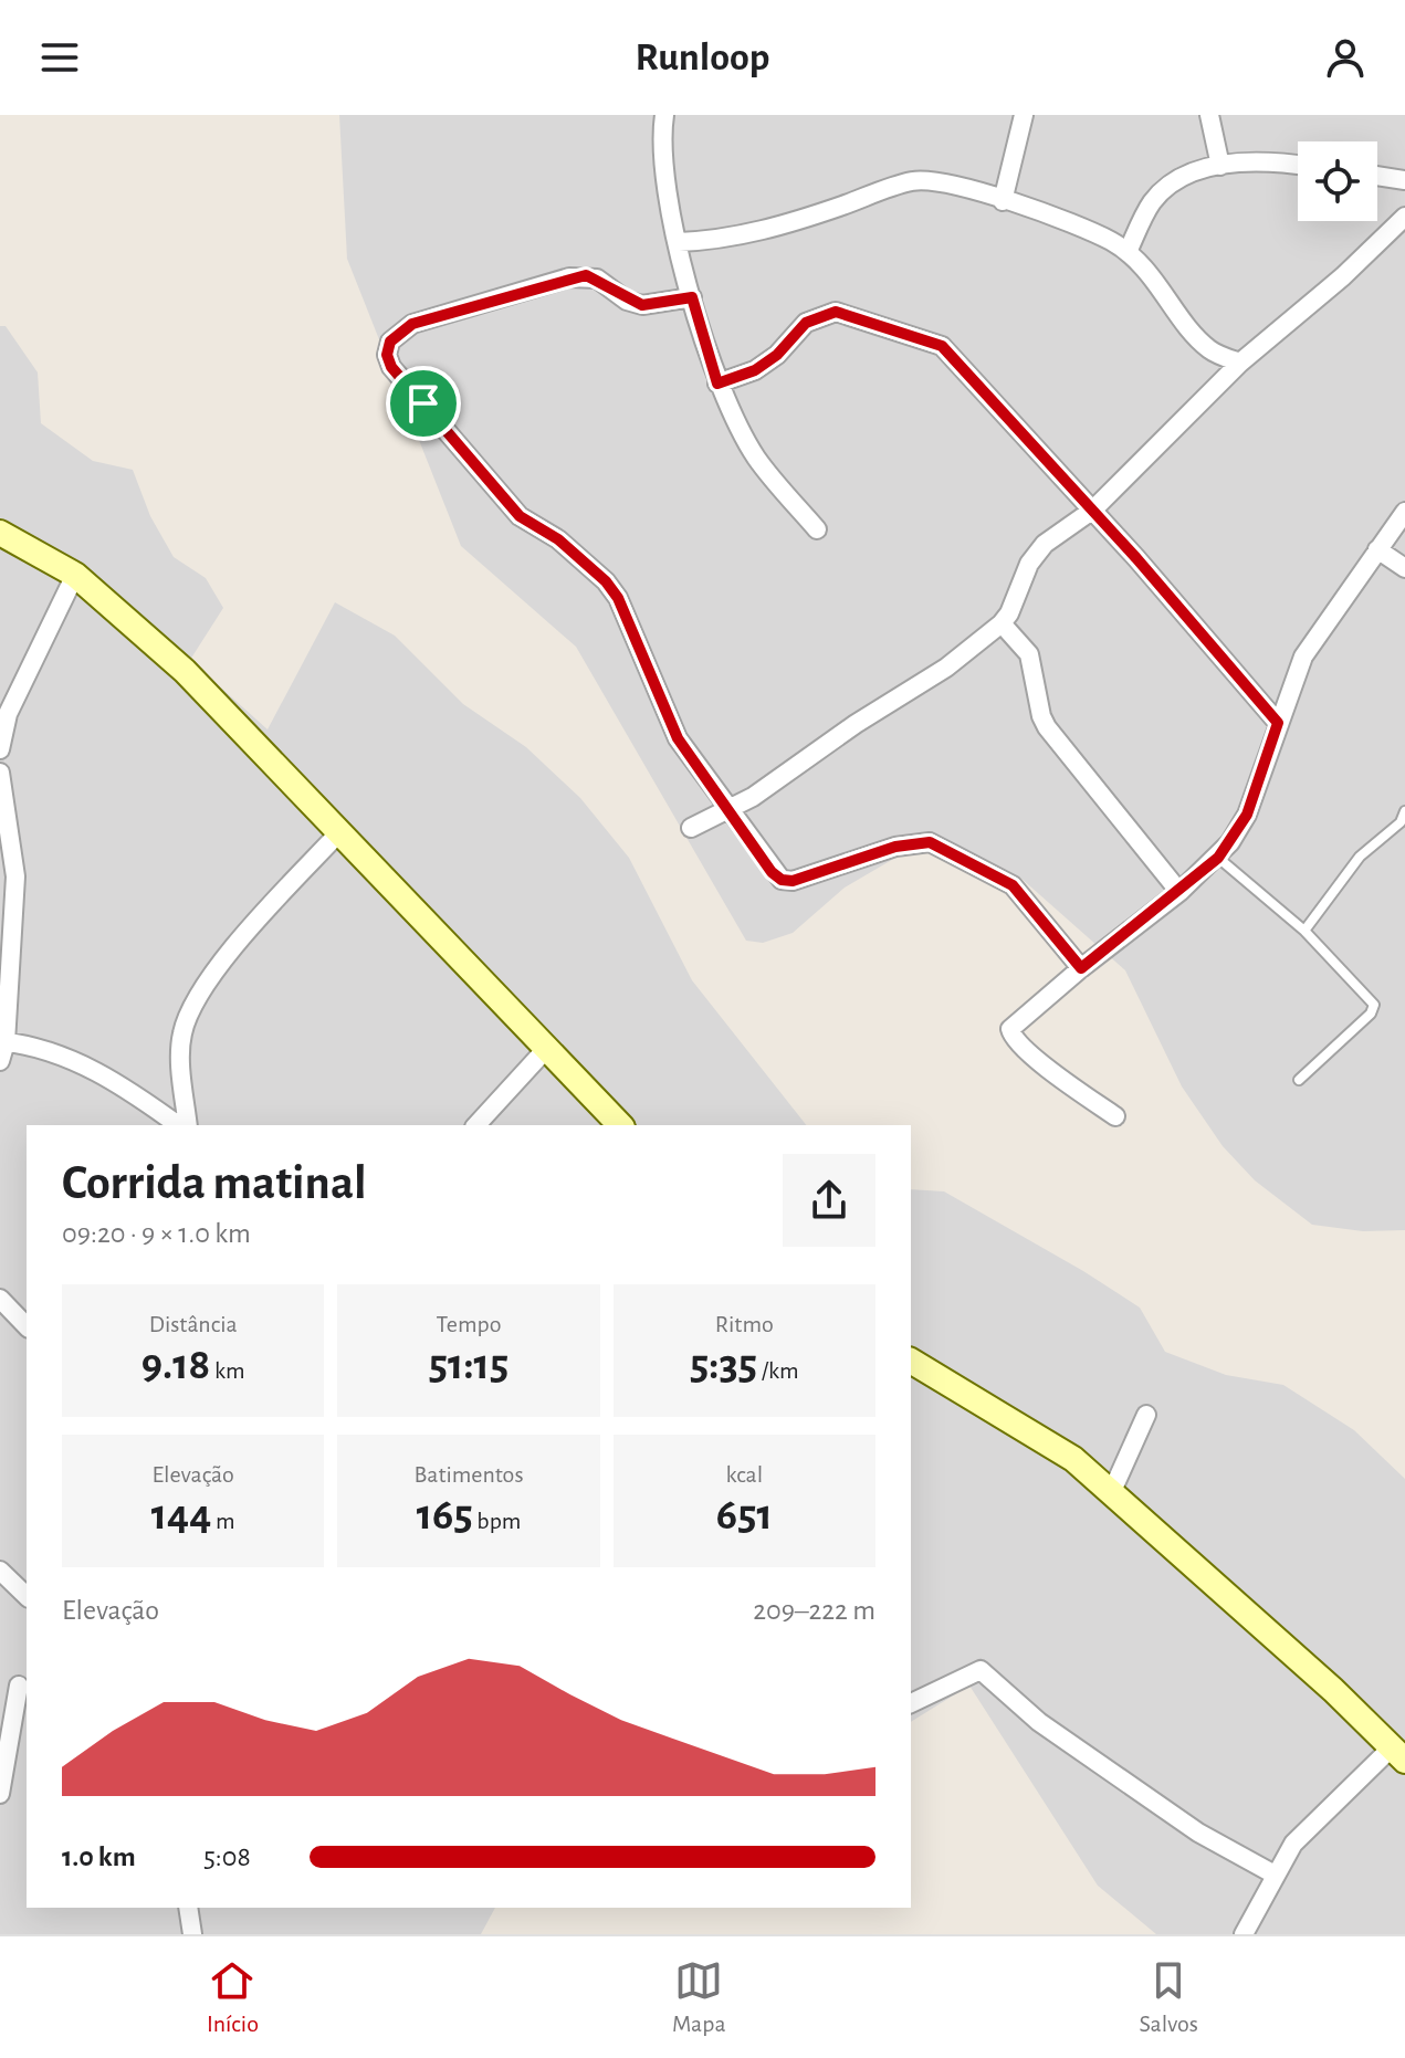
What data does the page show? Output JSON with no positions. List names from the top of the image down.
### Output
{
  "page": {
    "header": "Runloop",
    "heading": ["Corrida matinal", "09:20 · 9 × 1.0 km"],
    "stats": [
      ["Distância", "9.18 km"],
      ["Tempo", "51:15"],
      ["Ritmo", "5:35 /km"],
      ["Elevação", "144 m"],
      ["Batimentos", "165 bpm"],
      ["kcal", "651"]
    ],
    "chart": ["Elevação", "209–222 m"],
    "list": [
      {
        "name": "1.0 km",
        "note": "5:08"
      }
    ],
    "tabs": ["Início", "Mapa", "Salvos"]
  }
}
